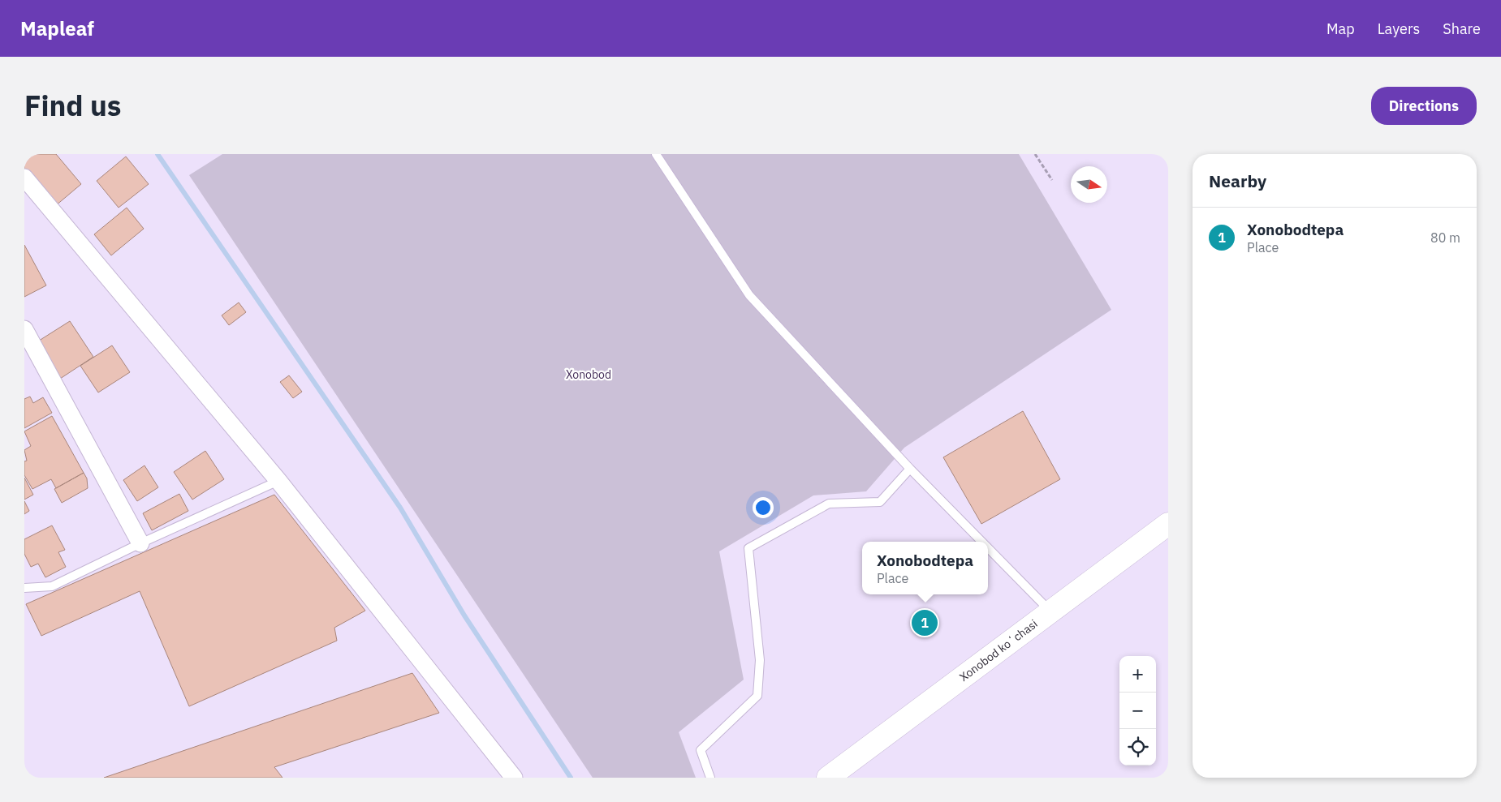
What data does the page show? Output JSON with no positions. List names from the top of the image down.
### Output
{
  "streets": {
    "main road": ["Xonobod koʻchasi"]
  },
  "parks": ["Xonobod"],
  "north": "right",
  "page": {
    "header": "Mapleaf",
    "nav": ["Map", "Layers", "Share"],
    "title": "Find us",
    "buttons": "Directions",
    "heading": "Nearby",
    "list": [
      {
        "mark": "1",
        "name": "Xonobodtepa",
        "note": "Place",
        "value": "80 m"
      }
    ],
    "popup": ["Xonobodtepa", "Place"],
    "pins": "1",
    "map_buttons": ["+", "−"]
  }
}
